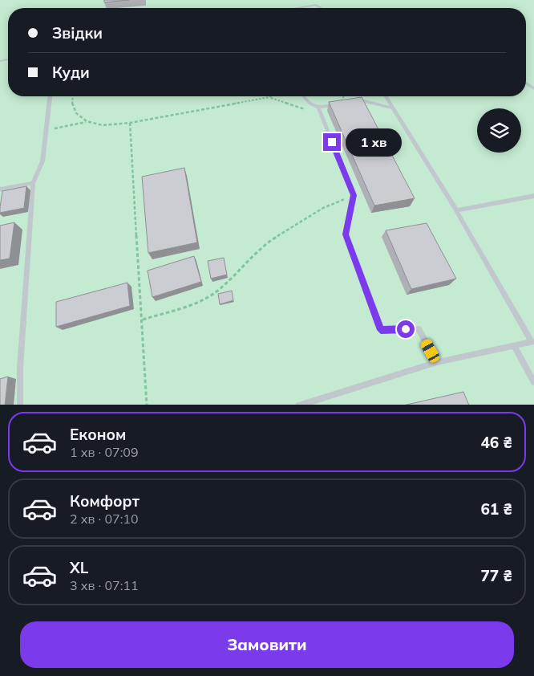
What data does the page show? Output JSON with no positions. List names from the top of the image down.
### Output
{
  "page": {
    "banner": ["Звідки", "Куди"],
    "bubble": "1 хв",
    "list": [
      {
        "name": "Економ",
        "note": "1 хв · 07:09",
        "value": "46 ₴"
      },
      {
        "name": "Комфорт",
        "note": "2 хв · 07:10",
        "value": "61 ₴"
      },
      {
        "name": "XL",
        "note": "3 хв · 07:11",
        "value": "77 ₴"
      }
    ],
    "buttons": "Замовити"
  }
}
